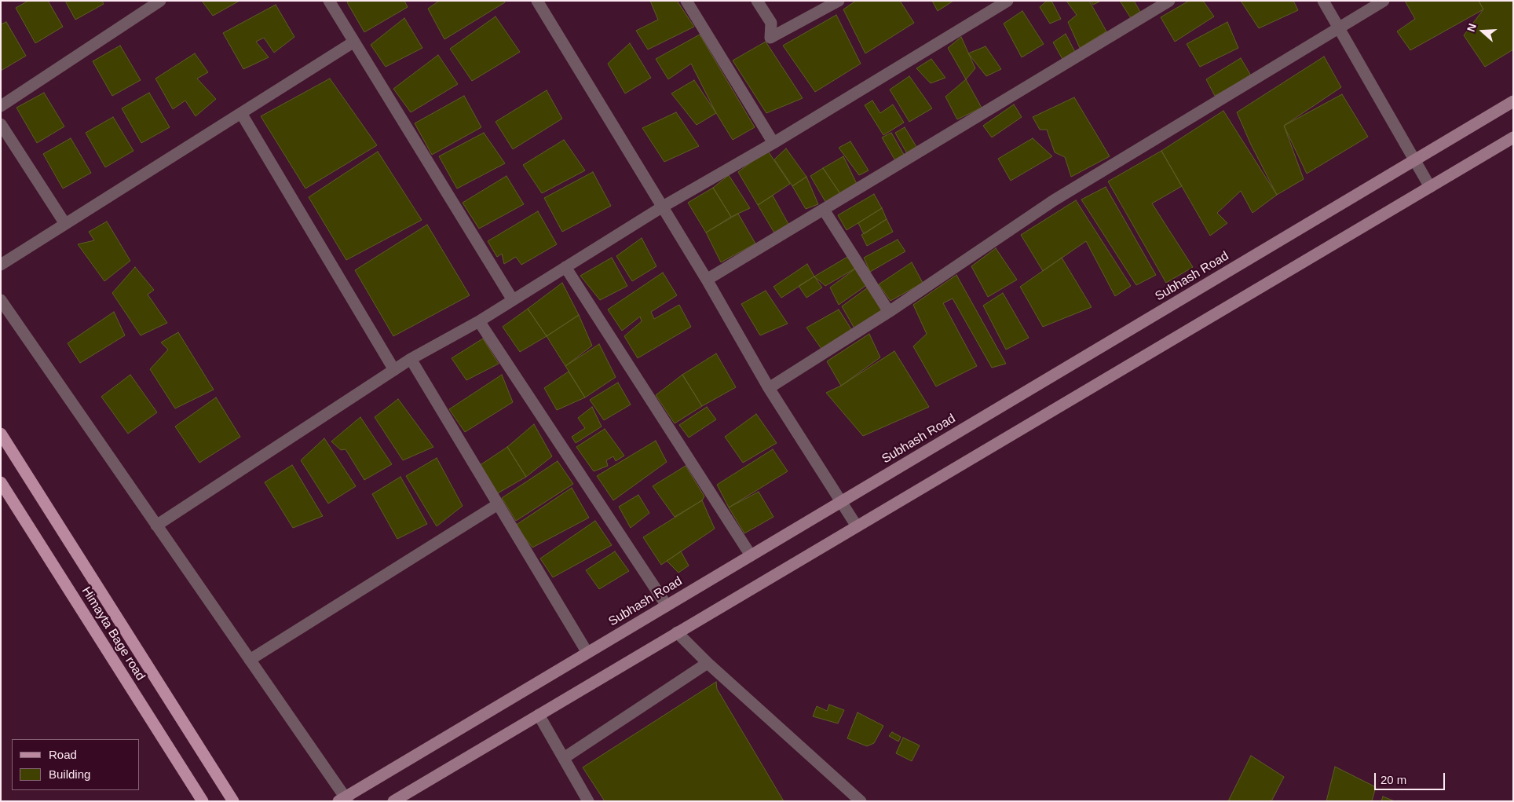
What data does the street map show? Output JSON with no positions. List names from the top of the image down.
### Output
{
  "streets": {
    "main road": ["Himayta Bage road"],
    "street": ["Subhash Road"]
  },
  "legend": ["Road", "Building"],
  "scale_bar": "20 m",
  "north": "left"
}
